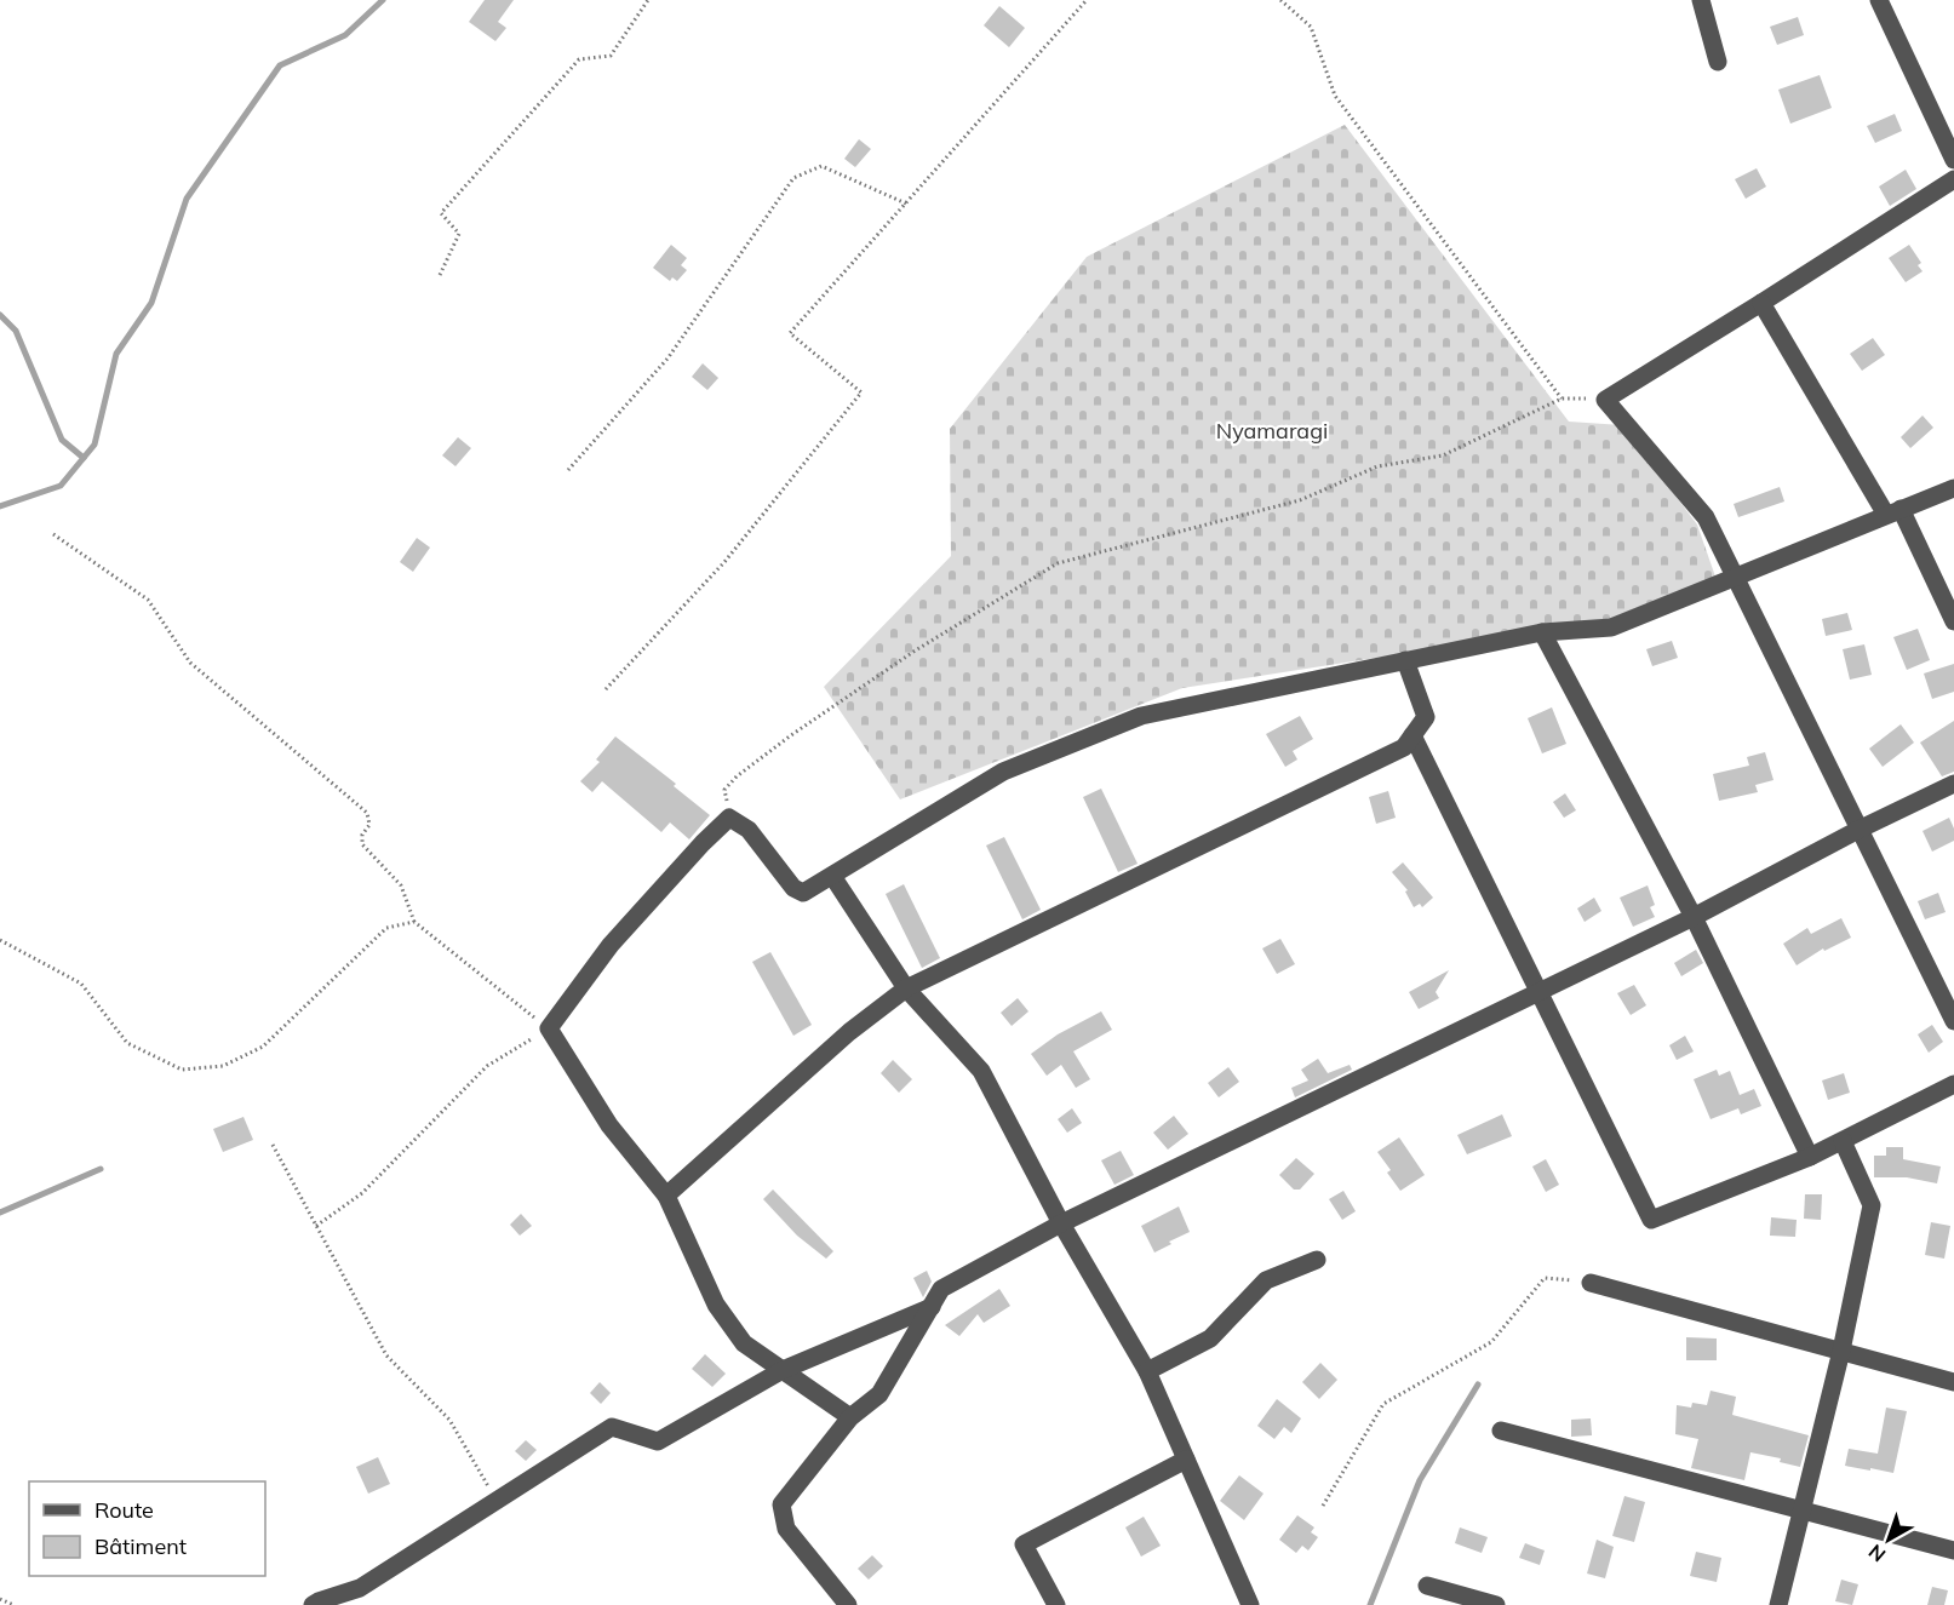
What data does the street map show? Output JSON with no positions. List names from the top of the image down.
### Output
{
  "parks": ["Nyamaragi"],
  "legend": ["Route", "Bâtiment"],
  "north": "bottom left"
}
